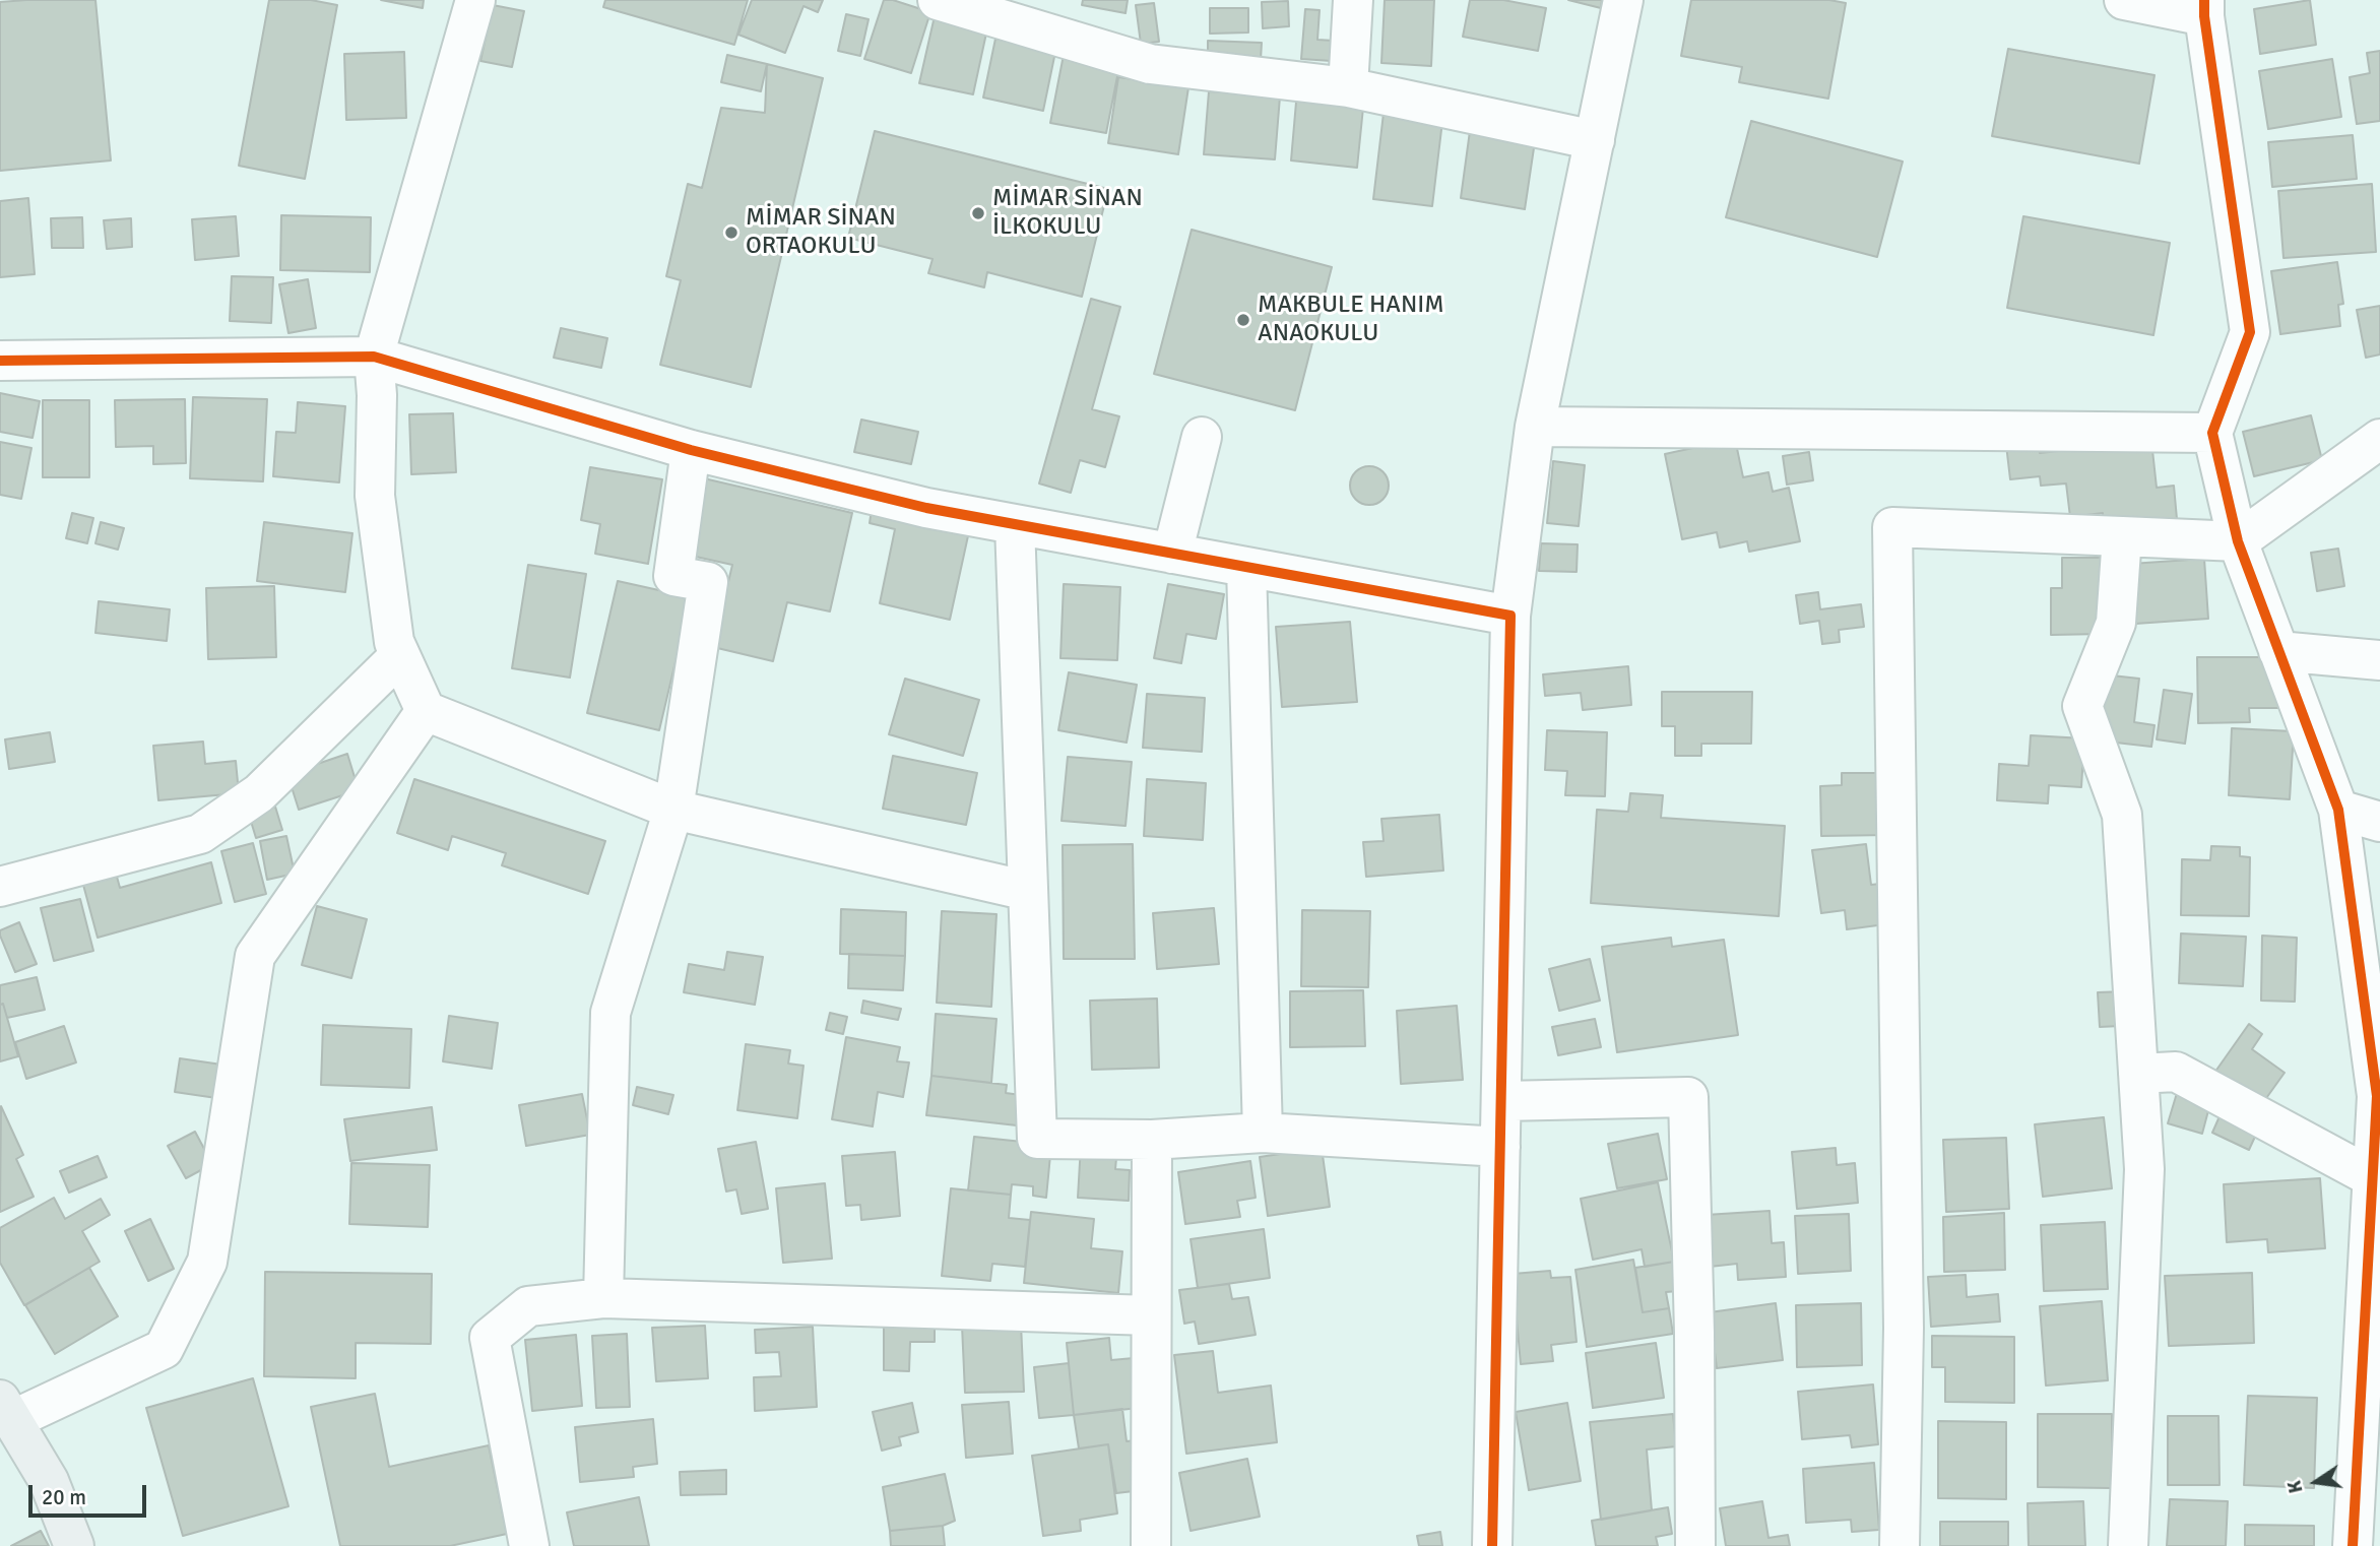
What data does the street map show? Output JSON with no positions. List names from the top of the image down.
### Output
{
  "places": ["MİMAR SİNAN İLKOKULU", "MİMAR SİNAN ORTAOKULU", "MAKBULE HANIM ANAOKULU"],
  "scale_bar": "20 m",
  "north": "left"
}
